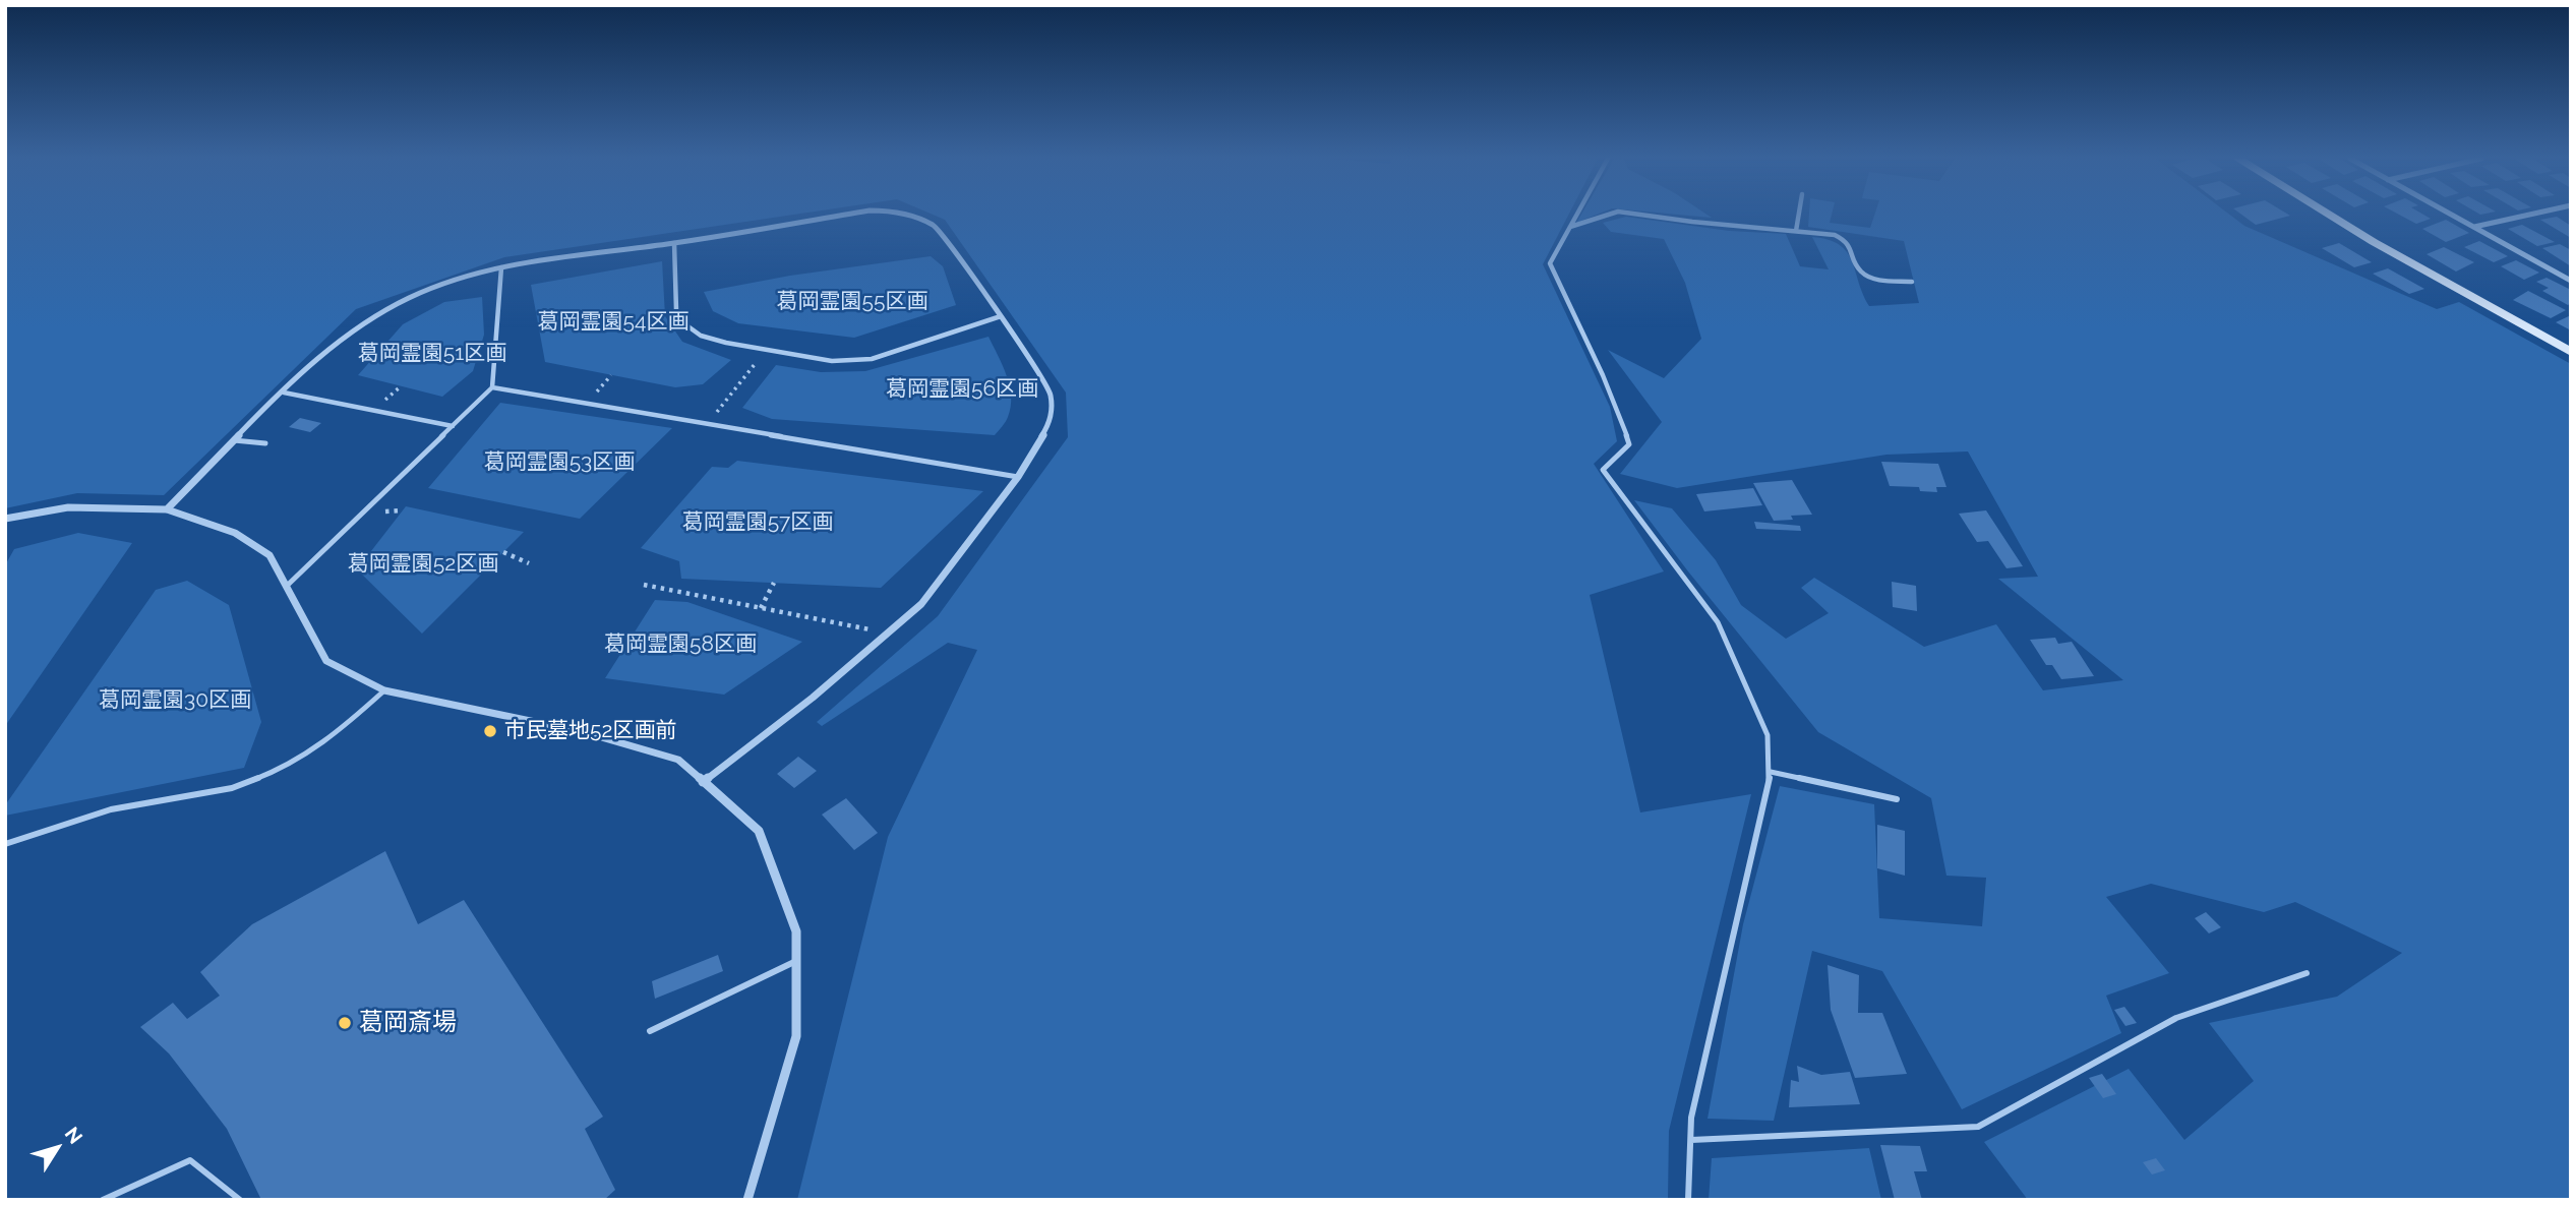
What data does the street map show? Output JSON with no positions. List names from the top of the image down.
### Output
{
  "parks": [
    "葛岡霊園55区画",
    "葛岡霊園54区画",
    "葛岡霊園51区画",
    "葛岡霊園56区画",
    "葛岡霊園53区画",
    "葛岡霊園57区画",
    "葛岡霊園52区画",
    "葛岡霊園58区画",
    "葛岡霊園30区画"
  ],
  "places": ["市民墓地52区画前", "葛岡斎場"],
  "north": "top right"
}
